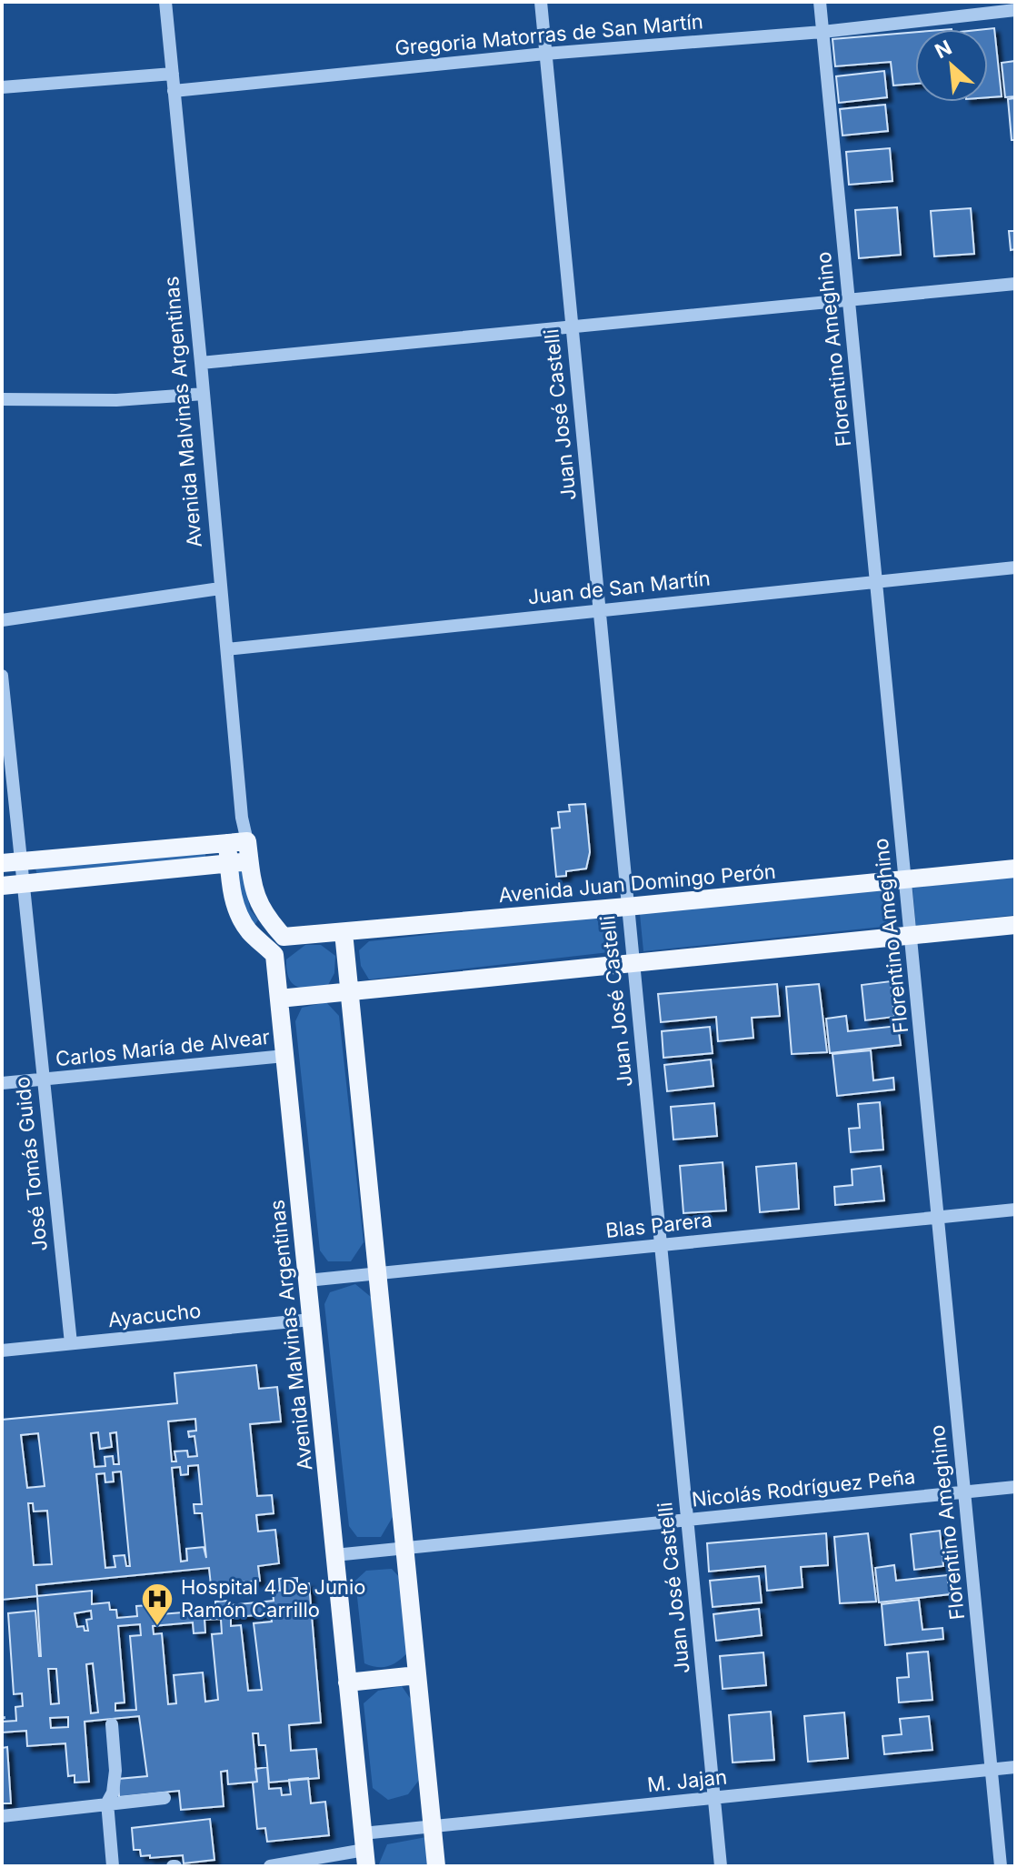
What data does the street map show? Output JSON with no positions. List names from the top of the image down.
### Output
{
  "streets": {
    "main road": ["Avenida Malvinas Argentinas", "Avenida Juan Domingo Perón"],
    "street": [
      "Gregoria Matorras de San Martín",
      "Florentino Ameghino",
      "Juan José Castelli",
      "Juan de San Martín",
      "Carlos María de Alvear",
      "José Tomás Guido",
      "Blas Parera",
      "Ayacucho",
      "Nicolás Rodríguez Peña",
      "M. Jajan"
    ]
  },
  "crossings": [
    ["Gregoria Matorras de San Martín", "Florentino Ameghino"],
    ["Gregoria Matorras de San Martín", "Avenida Malvinas Argentinas"],
    ["Gregoria Matorras de San Martín", "Juan José Castelli"],
    ["Florentino Ameghino", "Juan de San Martín"],
    ["Florentino Ameghino", "Avenida Juan Domingo Perón"],
    ["Florentino Ameghino", "Blas Parera"],
    ["Florentino Ameghino", "Nicolás Rodríguez Peña"],
    ["Florentino Ameghino", "M. Jajan"],
    ["Avenida Malvinas Argentinas", "Juan de San Martín"],
    ["Avenida Malvinas Argentinas", "Avenida Juan Domingo Perón"],
    ["Avenida Malvinas Argentinas", "Carlos María de Alvear"],
    ["Avenida Malvinas Argentinas", "Blas Parera"],
    ["Avenida Malvinas Argentinas", "Ayacucho"],
    ["Avenida Malvinas Argentinas", "Nicolás Rodríguez Peña"],
    ["Avenida Malvinas Argentinas", "M. Jajan"],
    ["Juan José Castelli", "Juan de San Martín"],
    ["Juan José Castelli", "Avenida Juan Domingo Perón"],
    ["Juan José Castelli", "Blas Parera"],
    ["Juan José Castelli", "Nicolás Rodríguez Peña"],
    ["Juan José Castelli", "M. Jajan"],
    ["Carlos María de Alvear", "José Tomás Guido"],
    ["José Tomás Guido", "Ayacucho"]
  ],
  "places": {
    "hospital": ["Hospital 4 De Junio Ramón Carrillo"]
  },
  "north": "top left"
}
